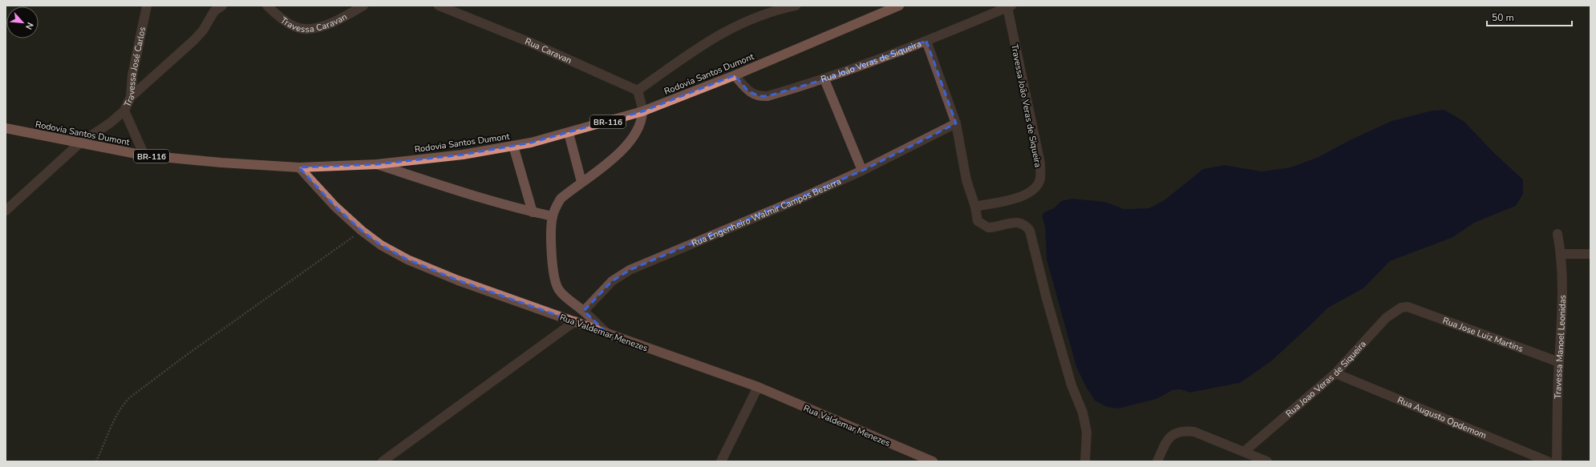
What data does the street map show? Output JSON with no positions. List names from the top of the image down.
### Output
{
  "streets": {
    "highway": ["Rodovia Santos Dumont", "BR-116"],
    "main road": ["Rua Valdemar Menezes"],
    "street": [
      "Travessa Caravan",
      "Rua Caravan",
      "Rua João Veras de Siqueira",
      "Travessa José Carlos",
      "Travessa João Veras de Siqueira",
      "Rua Engenheiro Walmir Campos Bezerra",
      "Rua Jose Luiz Martins",
      "Travessa Manoel Leonidas",
      "Rua Joao Veras de Siqueira",
      "Rua Augusto Opdemom"
    ]
  },
  "crossings": [
    ["Rua João Veras de Siqueira", "Rodovia Santos Dumont"],
    ["Rua João Veras de Siqueira", "Travessa João Veras de Siqueira"],
    ["Travessa José Carlos", "Rodovia Santos Dumont"],
    ["Rodovia Santos Dumont", "Rua Valdemar Menezes"],
    ["Rua Jose Luiz Martins", "Travessa Manoel Leonidas"],
    ["Rua Jose Luiz Martins", "Rua Joao Veras de Siqueira"],
    ["Rua Joao Veras de Siqueira", "Rua Augusto Opdemom"]
  ],
  "scale_bar": "50 m",
  "north": "bottom right"
}
